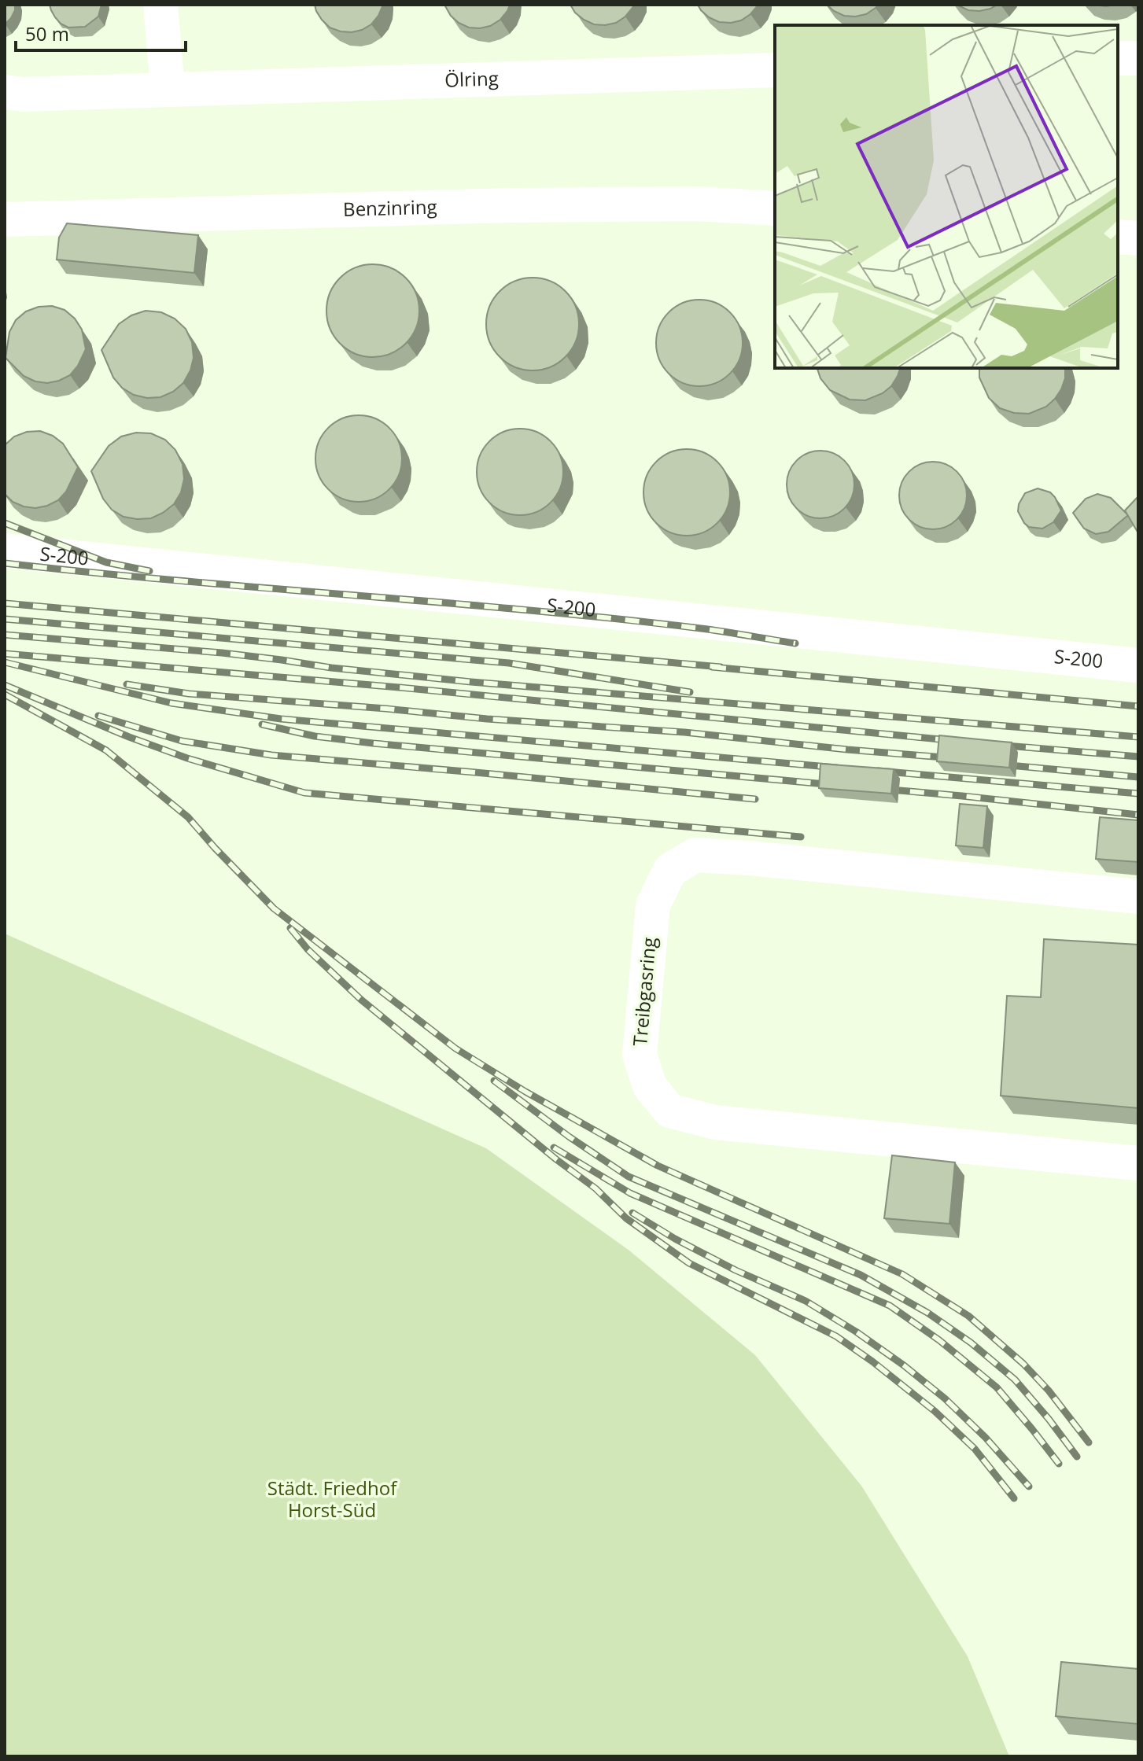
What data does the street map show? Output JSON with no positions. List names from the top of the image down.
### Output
{
  "streets": {
    "lane": [
      "Ölring",
      "Benzinring",
      "S-200",
      "Treibgasring"
    ]
  },
  "parks": ["Städt. Friedhof Horst-Süd"],
  "scale_bar": "50 m"
}
